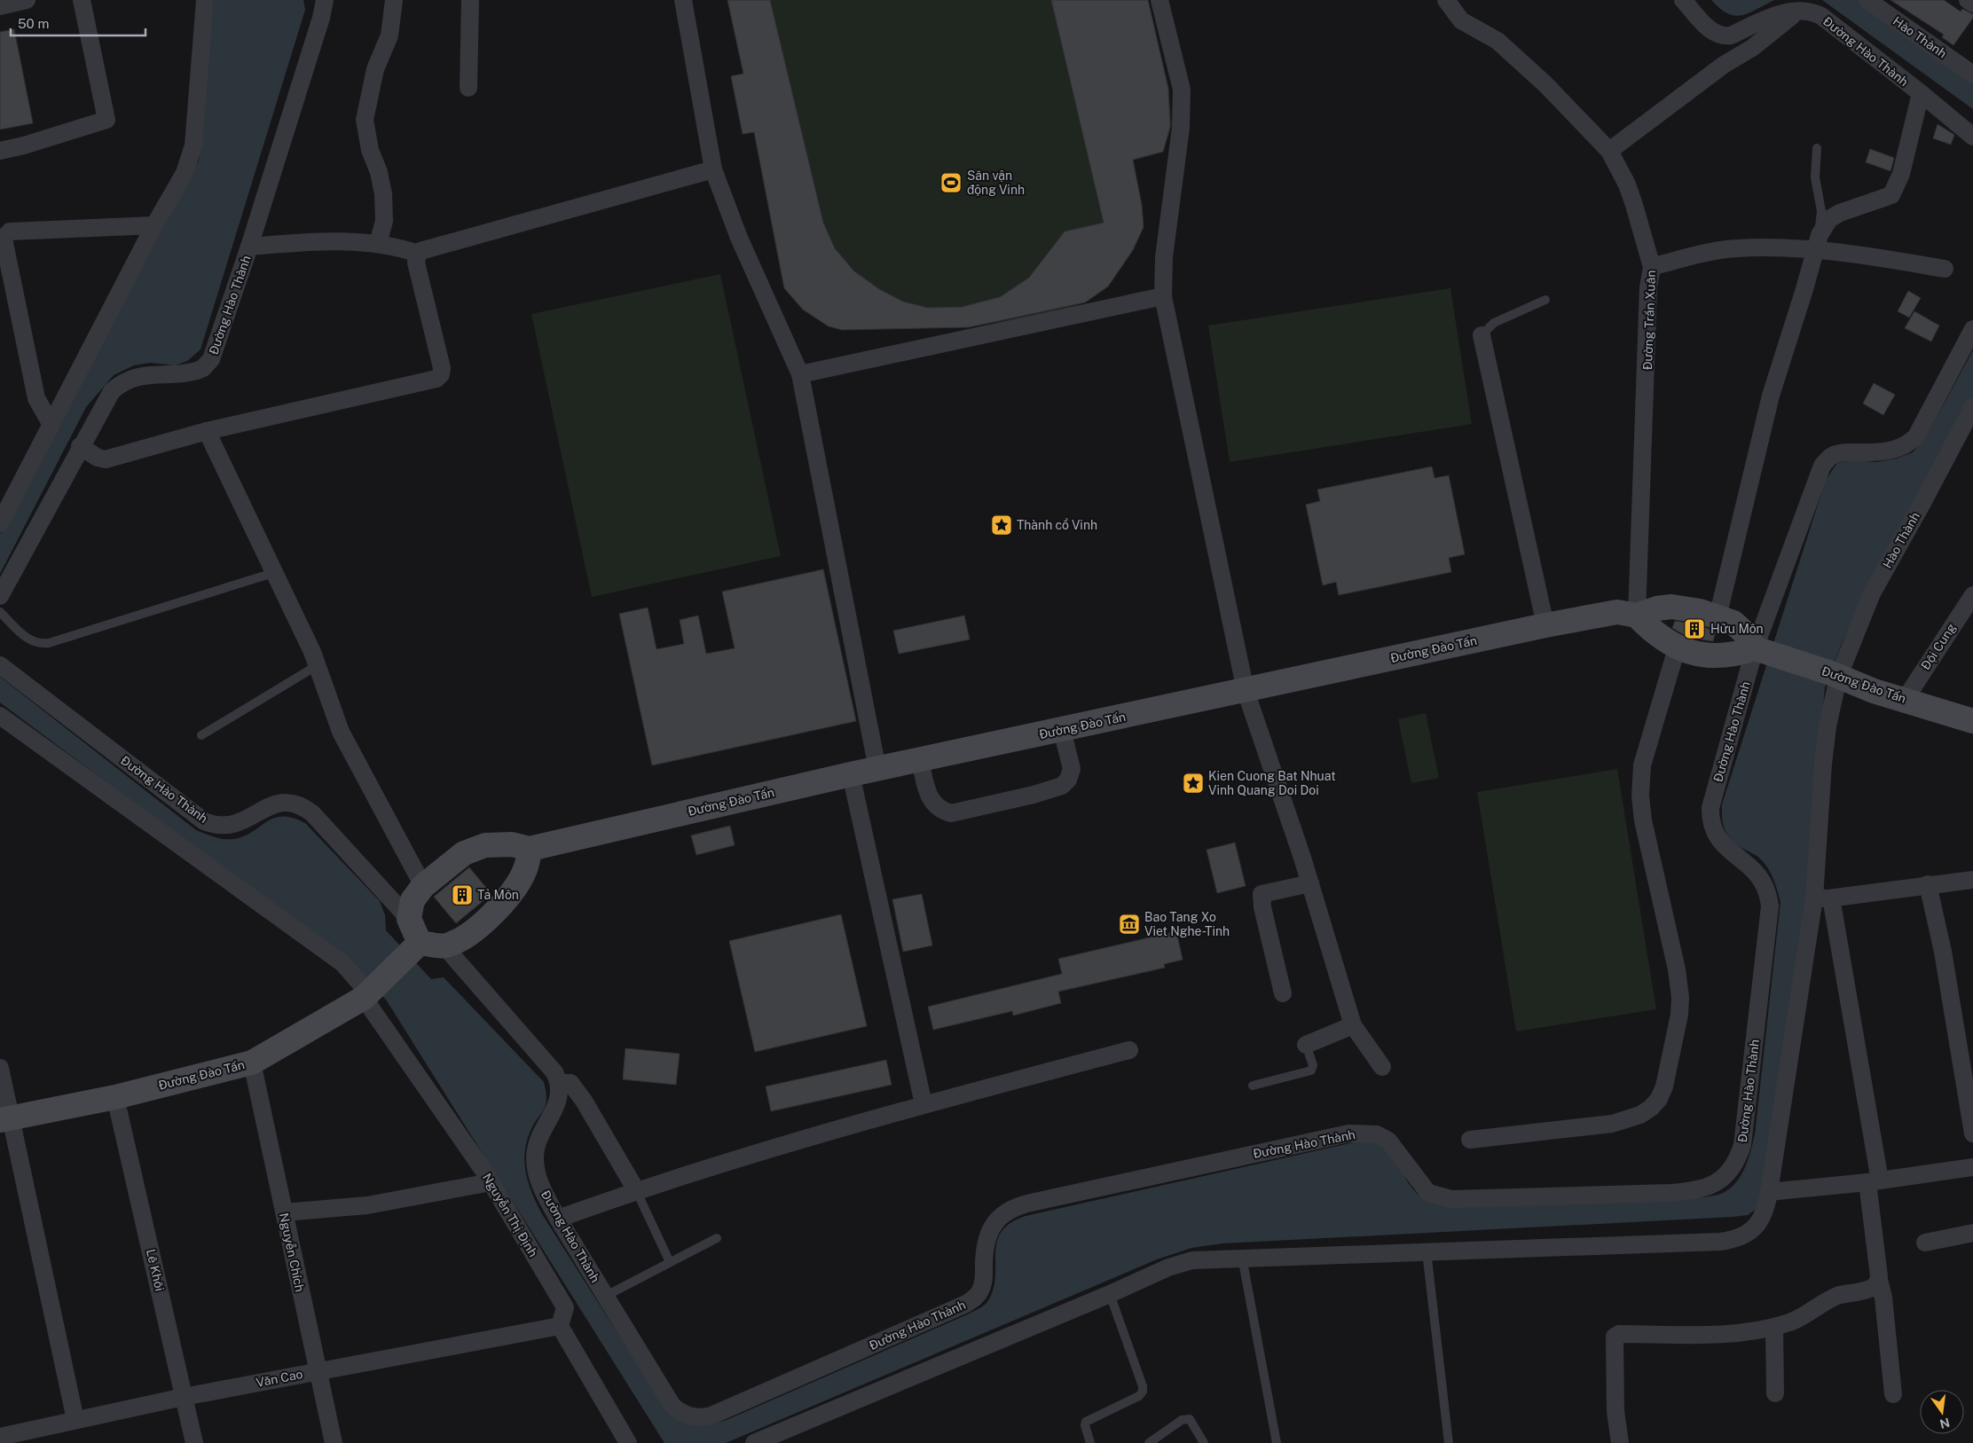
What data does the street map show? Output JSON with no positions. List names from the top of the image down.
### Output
{
  "streets": {
    "street": [
      "Hào Thành",
      "Đường Hào Thành",
      "Đường Trần Xuân",
      "Đội Cung",
      "Đường Đào Tấn",
      "Nguyễn Thị Định",
      "Nguyễn Chích",
      "Lê Khôi",
      "Văn Cao"
    ]
  },
  "crossings": [
    ["Hào Thành", "Đường Đào Tấn"],
    ["Đường Hào Thành", "Đường Đào Tấn"],
    ["Đường Trần Xuân", "Đường Đào Tấn"],
    ["Đội Cung", "Đường Đào Tấn"],
    ["Đường Đào Tấn", "Nguyễn Thị Định"],
    ["Đường Đào Tấn", "Nguyễn Chích"],
    ["Đường Đào Tấn", "Lê Khôi"],
    ["Nguyễn Thị Định", "Văn Cao"],
    ["Nguyễn Chích", "Văn Cao"],
    ["Lê Khôi", "Văn Cao"]
  ],
  "places": {
    "sports": ["Sân vận động Vinh"],
    "place": ["Thành cổ Vinh", "Kien Cuong Bat Nhuat Vinh Quang Doi Doi"],
    "building": ["Hữu Môn", "Tả Môn"],
    "museum": ["Bao Tang Xo Viet Nghe-Tinh"]
  },
  "scale_bar": "50 m",
  "north": "bottom"
}
